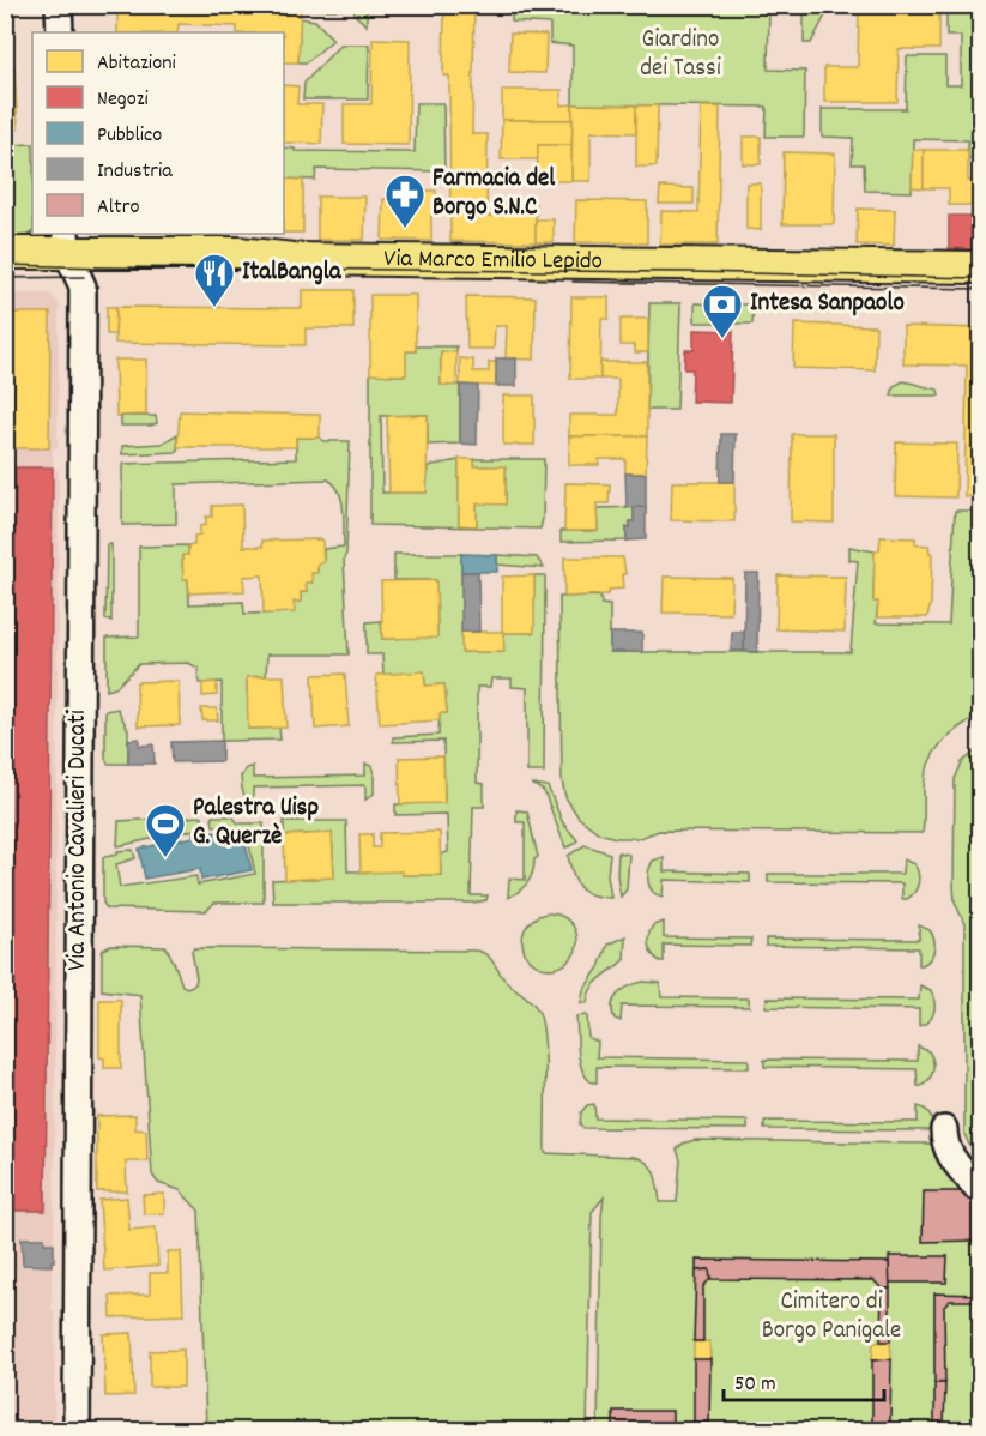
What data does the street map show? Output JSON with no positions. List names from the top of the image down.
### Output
{
  "streets": {
    "main road": ["Via Marco Emilio Lepido"],
    "street": ["Via Antonio Cavalieri Ducati"]
  },
  "crossings": [
    ["Via Marco Emilio Lepido", "Via Antonio Cavalieri Ducati"]
  ],
  "parks": ["Giardino dei Tassi", "Cimitero di Borgo Panigale"],
  "places": {
    "pharmacy": ["Farmacia del Borgo S.N.C"],
    "restaurant": ["ItalBangla"],
    "bank": ["Intesa Sanpaolo"],
    "sports": ["Palestra Uisp G. Querzè"]
  },
  "legend": [
    "Abitazioni",
    "Negozi",
    "Pubblico",
    "Industria",
    "Altro"
  ],
  "scale_bar": "50 m"
}
